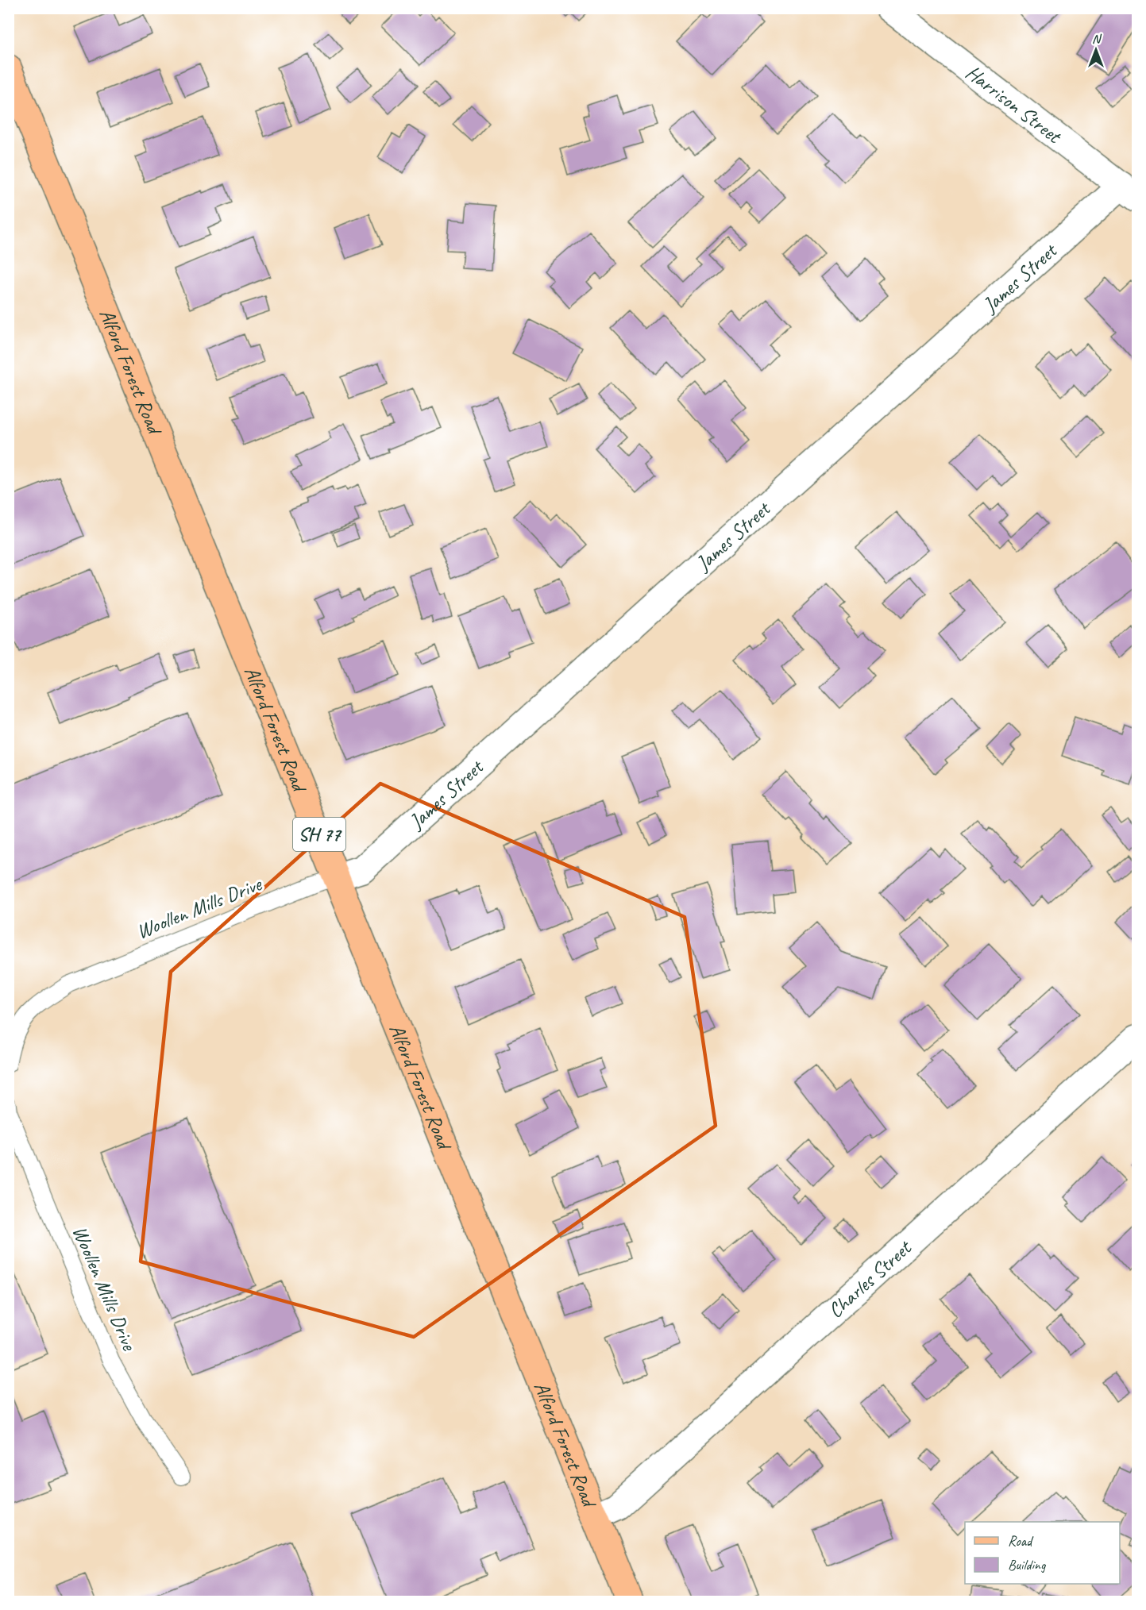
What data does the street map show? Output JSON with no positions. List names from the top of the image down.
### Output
{
  "streets": {
    "main road": ["Alford Forest Road", "SH 77"],
    "street": ["Harrison Street", "James Street", "Charles Street"],
    "lane": ["Woollen Mills Drive"]
  },
  "crossings": [
    ["Harrison Street", "James Street"],
    ["James Street", "Alford Forest Road"],
    ["James Street", "Woollen Mills Drive"],
    ["Alford Forest Road", "Woollen Mills Drive"],
    ["Alford Forest Road", "Charles Street"]
  ],
  "legend": ["Road", "Building"],
  "north": "top"
}
